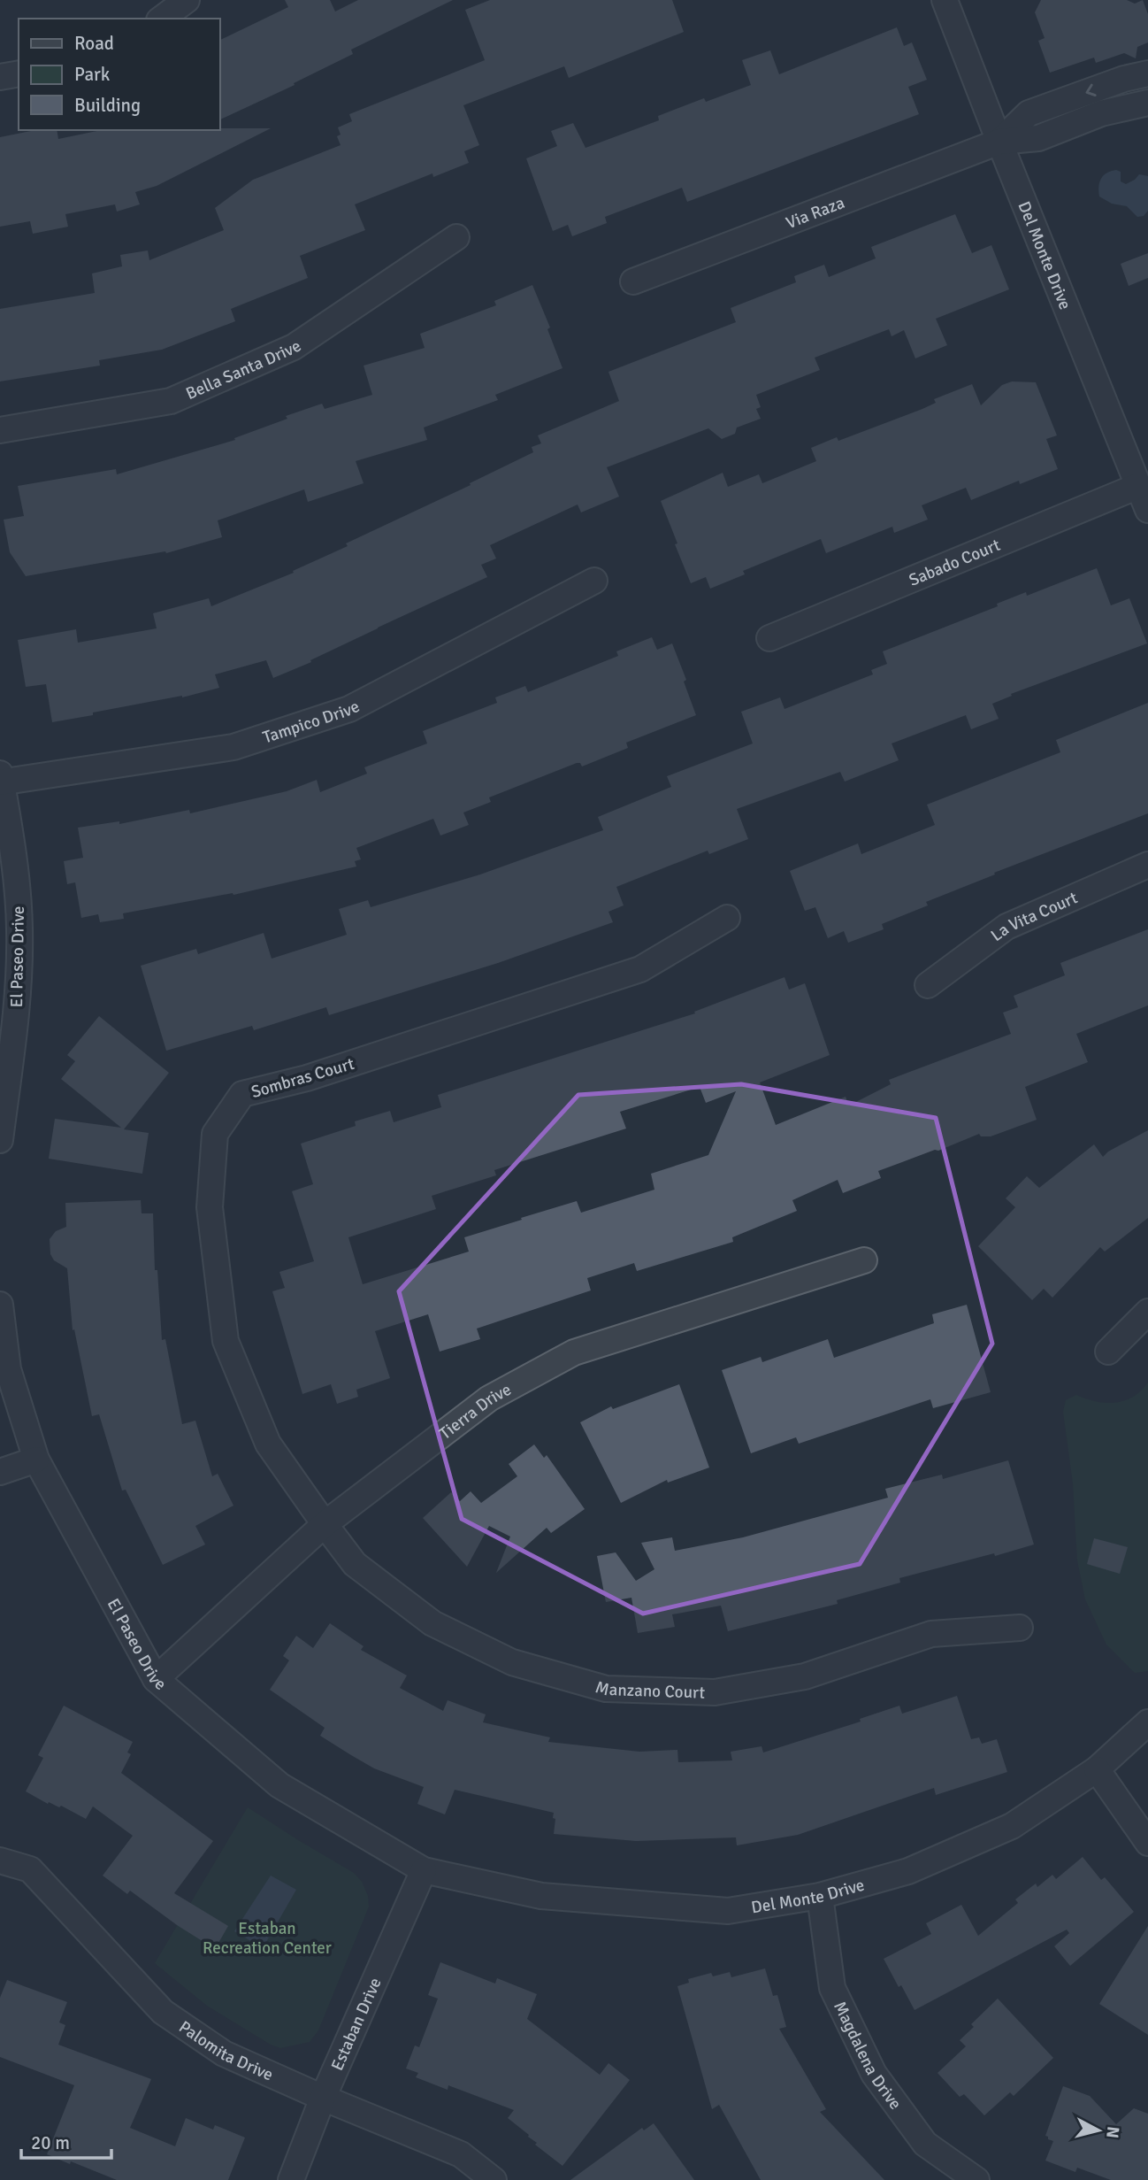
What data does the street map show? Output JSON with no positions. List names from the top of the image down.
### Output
{
  "streets": {
    "street": [
      "Via Raza",
      "Del Monte Drive",
      "Bella Santa Drive",
      "Sabado Court",
      "Tampico Drive",
      "La Vita Court",
      "El Paseo Drive",
      "Sombras Court",
      "Tierra Drive",
      "Manzano Court",
      "Estaban Drive",
      "Palomita Drive",
      "Magdalena Drive"
    ]
  },
  "crossings": [
    ["Via Raza", "Del Monte Drive"],
    ["Del Monte Drive", "Sabado Court"],
    ["Del Monte Drive", "El Paseo Drive"],
    ["Del Monte Drive", "Estaban Drive"],
    ["Del Monte Drive", "Magdalena Drive"],
    ["Tampico Drive", "El Paseo Drive"],
    ["El Paseo Drive", "Tierra Drive"],
    ["El Paseo Drive", "Estaban Drive"],
    ["Sombras Court", "Tierra Drive"],
    ["Sombras Court", "Manzano Court"],
    ["Tierra Drive", "Manzano Court"],
    ["Estaban Drive", "Palomita Drive"]
  ],
  "parks": ["Estaban Recreation Center"],
  "legend": ["Road", "Park", "Building"],
  "scale_bar": "20 m",
  "north": "right"
}
